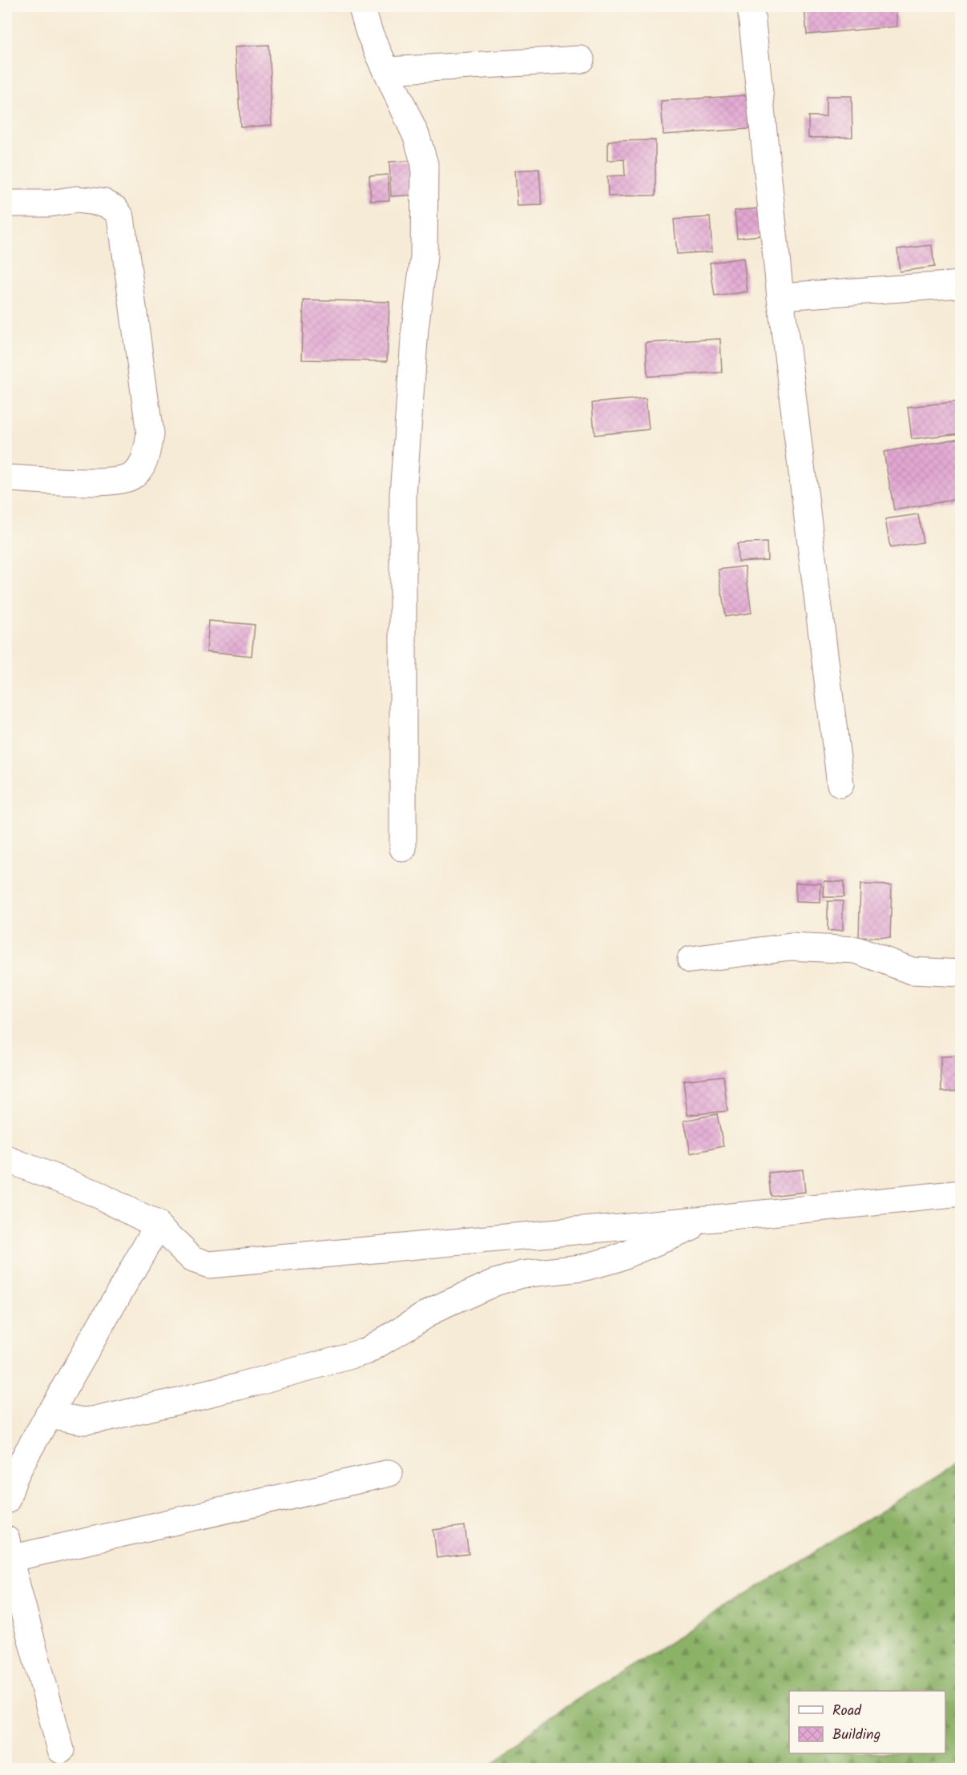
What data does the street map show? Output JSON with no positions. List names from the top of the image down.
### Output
{
  "legend": ["Road", "Building"]
}
